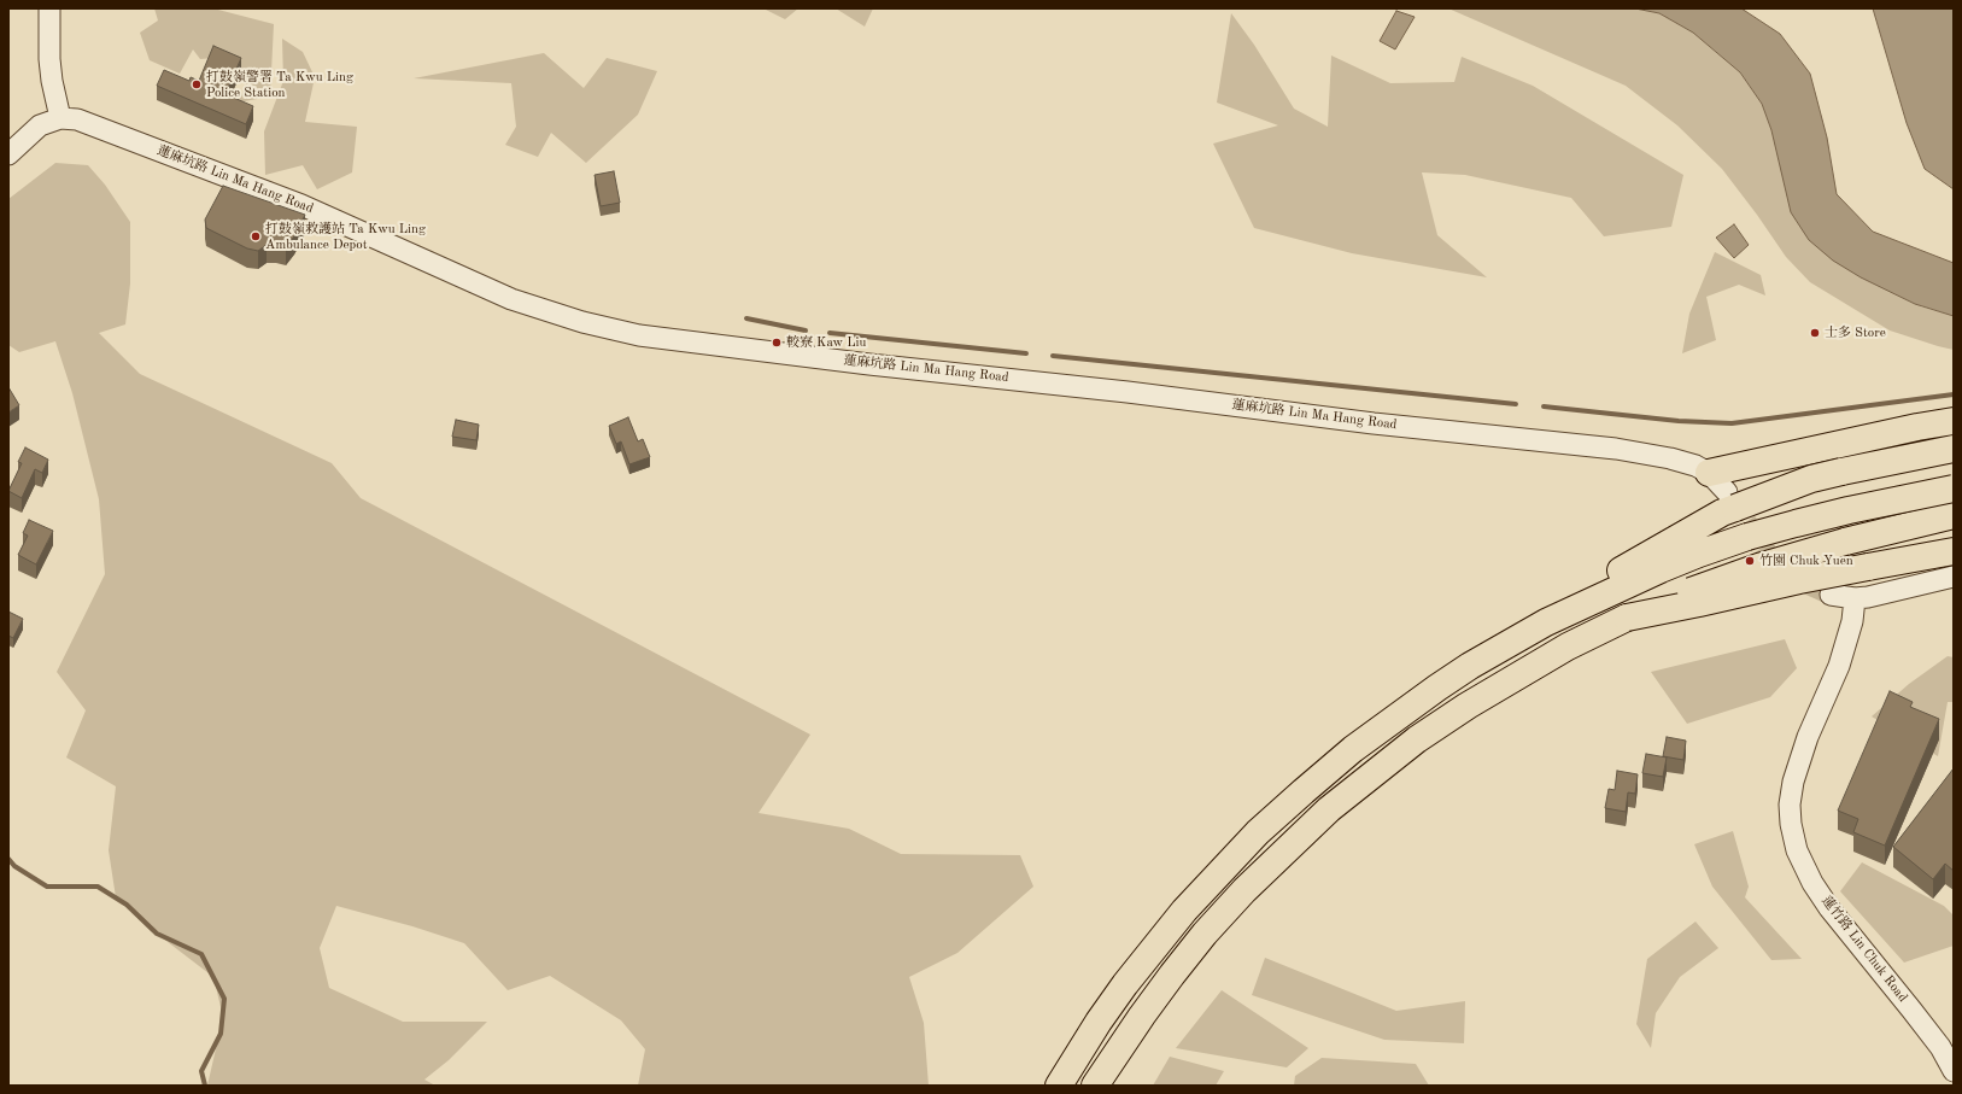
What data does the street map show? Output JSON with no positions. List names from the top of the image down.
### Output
{
  "streets": {
    "street": ["蓮麻坑路 Lin Ma Hang Road", "蓮竹路 Lin Chuk Road"]
  },
  "places": [
    "打鼓嶺警署 Ta Kwu Ling Police Station",
    "打鼓嶺救護站 Ta Kwu Ling Ambulance Depot",
    "士多 Store",
    "較寮 Kaw Liu",
    "竹園 Chuk Yuen"
  ]
}
